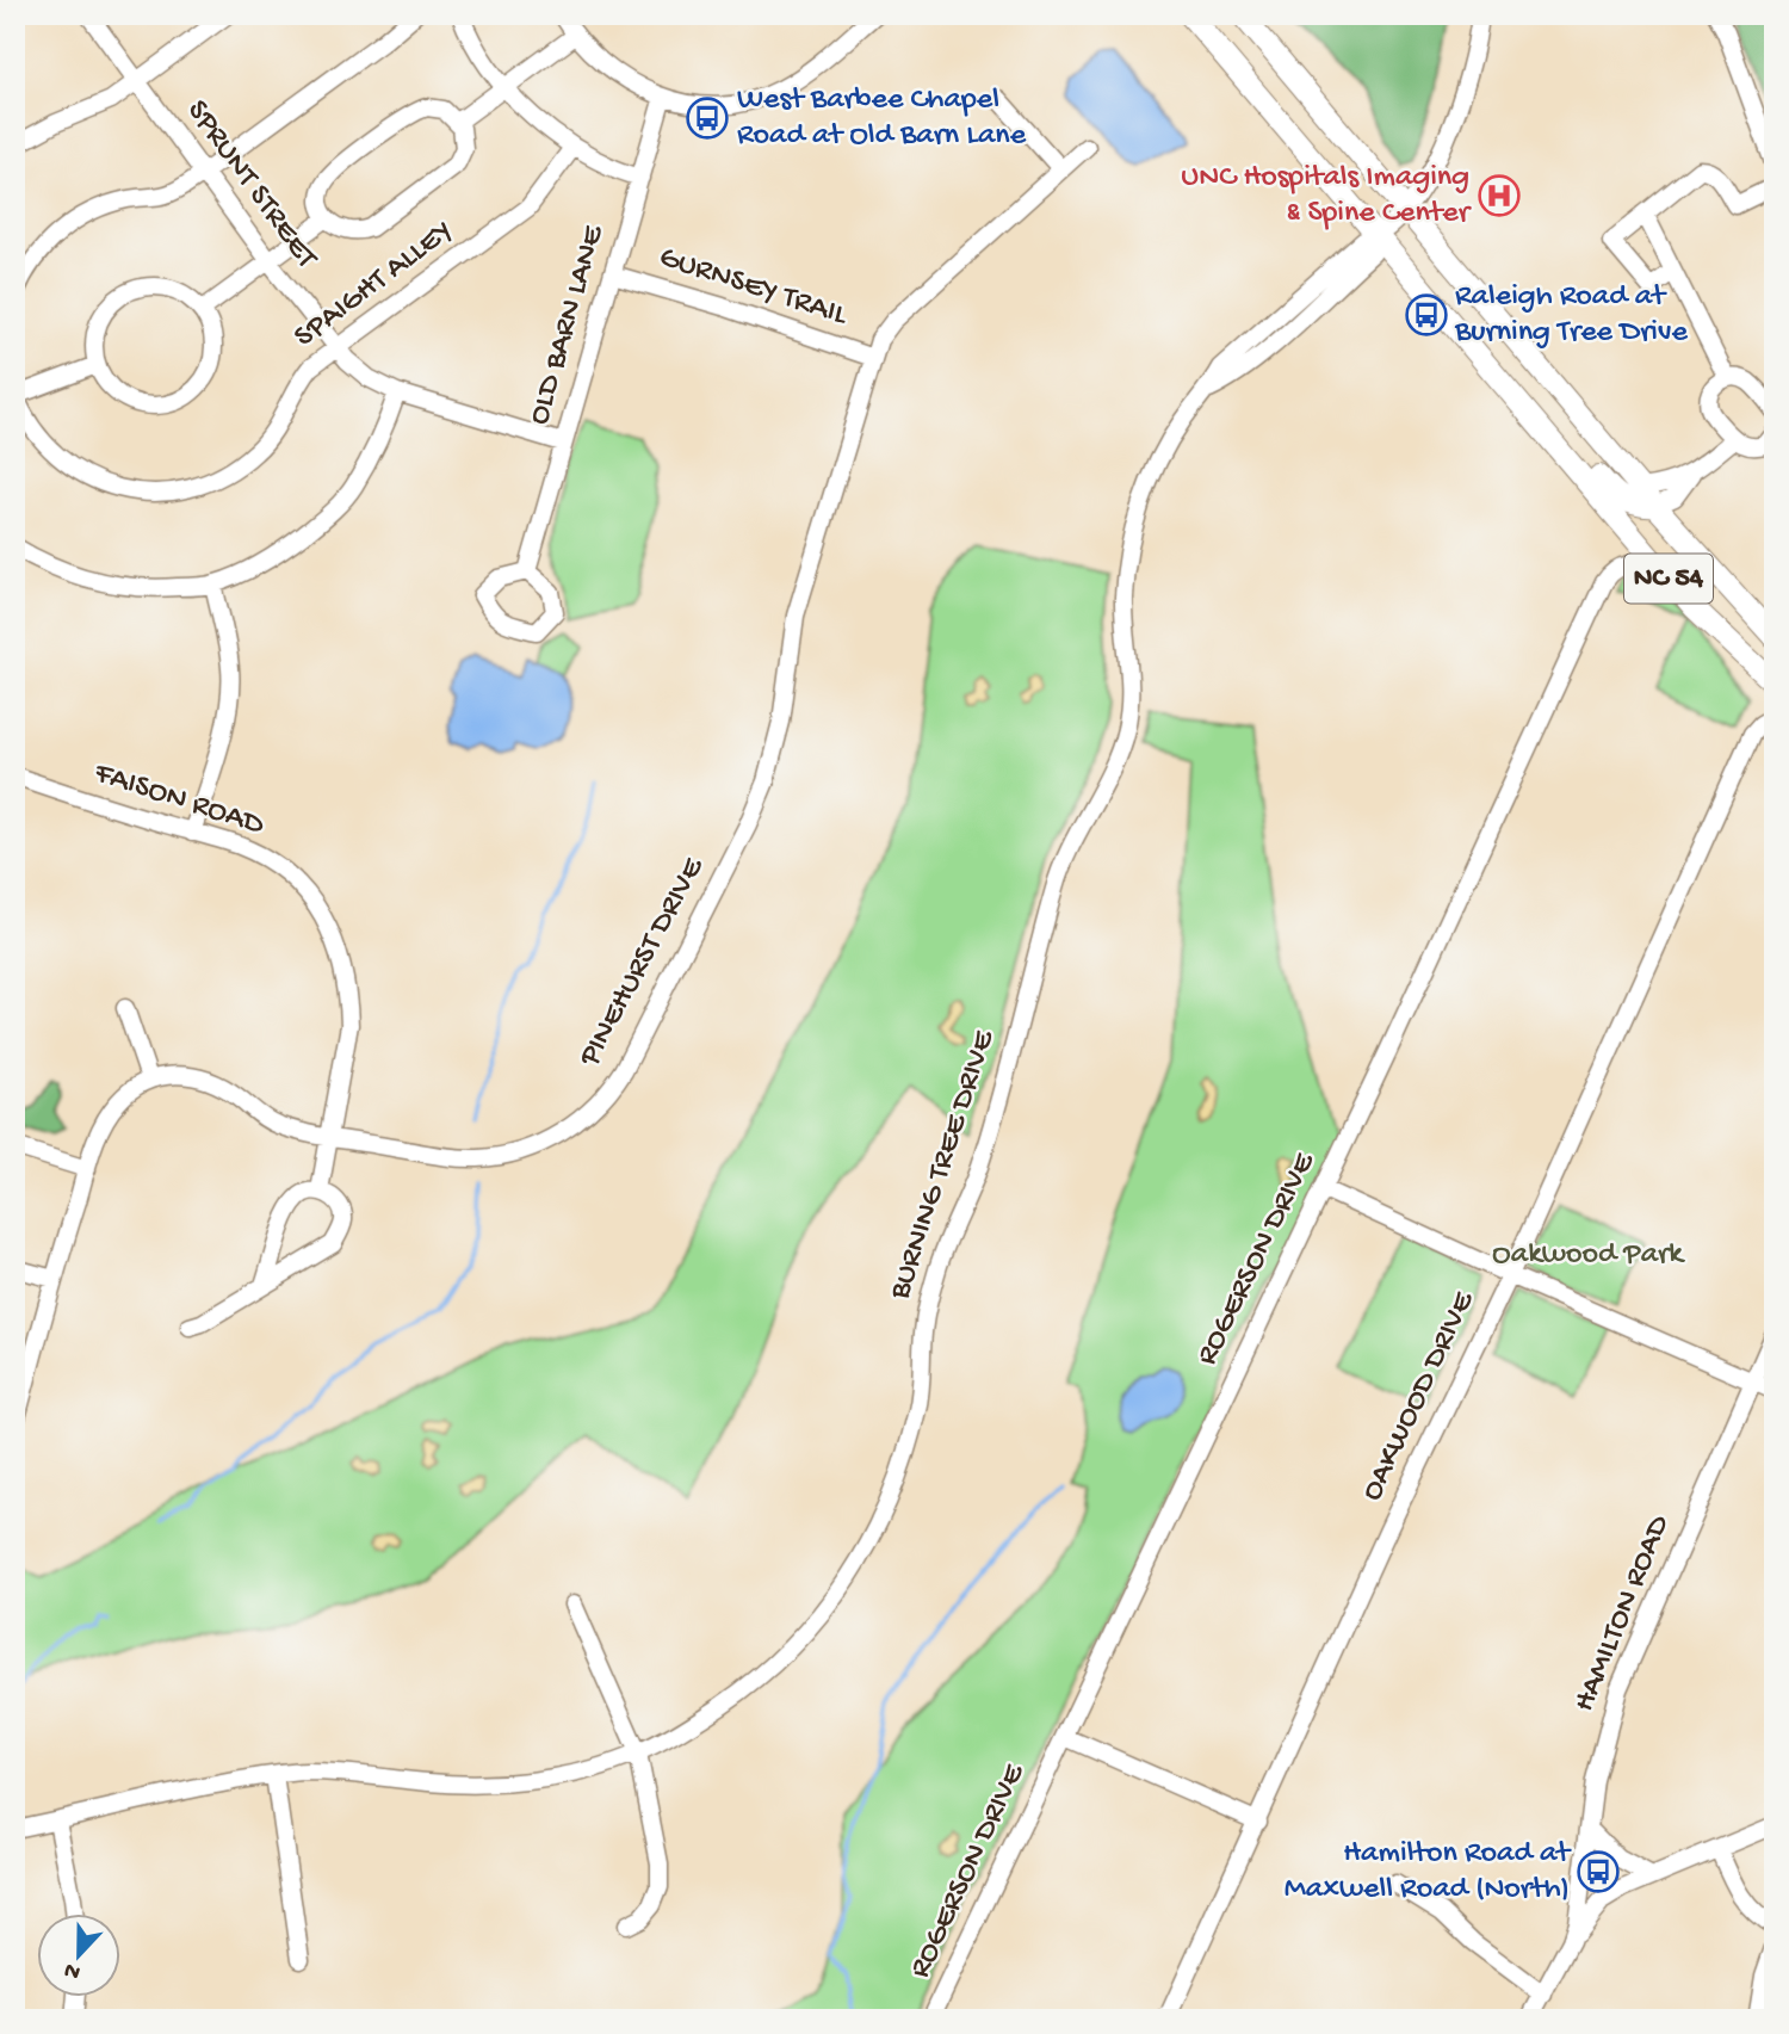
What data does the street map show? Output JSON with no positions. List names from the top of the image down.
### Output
{
  "streets": {
    "main road": ["NC 54"],
    "street": [
      "SPRUNT STREET",
      "SPAIGHT ALLEY",
      "GURNSEY TRAIL",
      "OLD BARN LANE",
      "FAISON ROAD",
      "PINEHURST DRIVE",
      "BURNING TREE DRIVE",
      "ROGERSON DRIVE",
      "OAKWOOD DRIVE",
      "HAMILTON ROAD"
    ]
  },
  "crossings": [
    ["SPRUNT STREET", "SPAIGHT ALLEY"],
    ["SPRUNT STREET", "OLD BARN LANE"],
    ["GURNSEY TRAIL", "OLD BARN LANE"],
    ["GURNSEY TRAIL", "PINEHURST DRIVE"],
    ["NC 54", "BURNING TREE DRIVE"],
    ["NC 54", "ROGERSON DRIVE"],
    ["FAISON ROAD", "PINEHURST DRIVE"]
  ],
  "parks": ["Oakwood Park"],
  "places": {
    "bus stop": ["West Barbee Chapel Road at Old Barn Lane", "Raleigh Road at Burning Tree Drive", "Hamilton Road at Maxwell Road (North)"],
    "hospital": ["UNC Hospitals Imaging & Spine Center"]
  },
  "north": "bottom"
}
